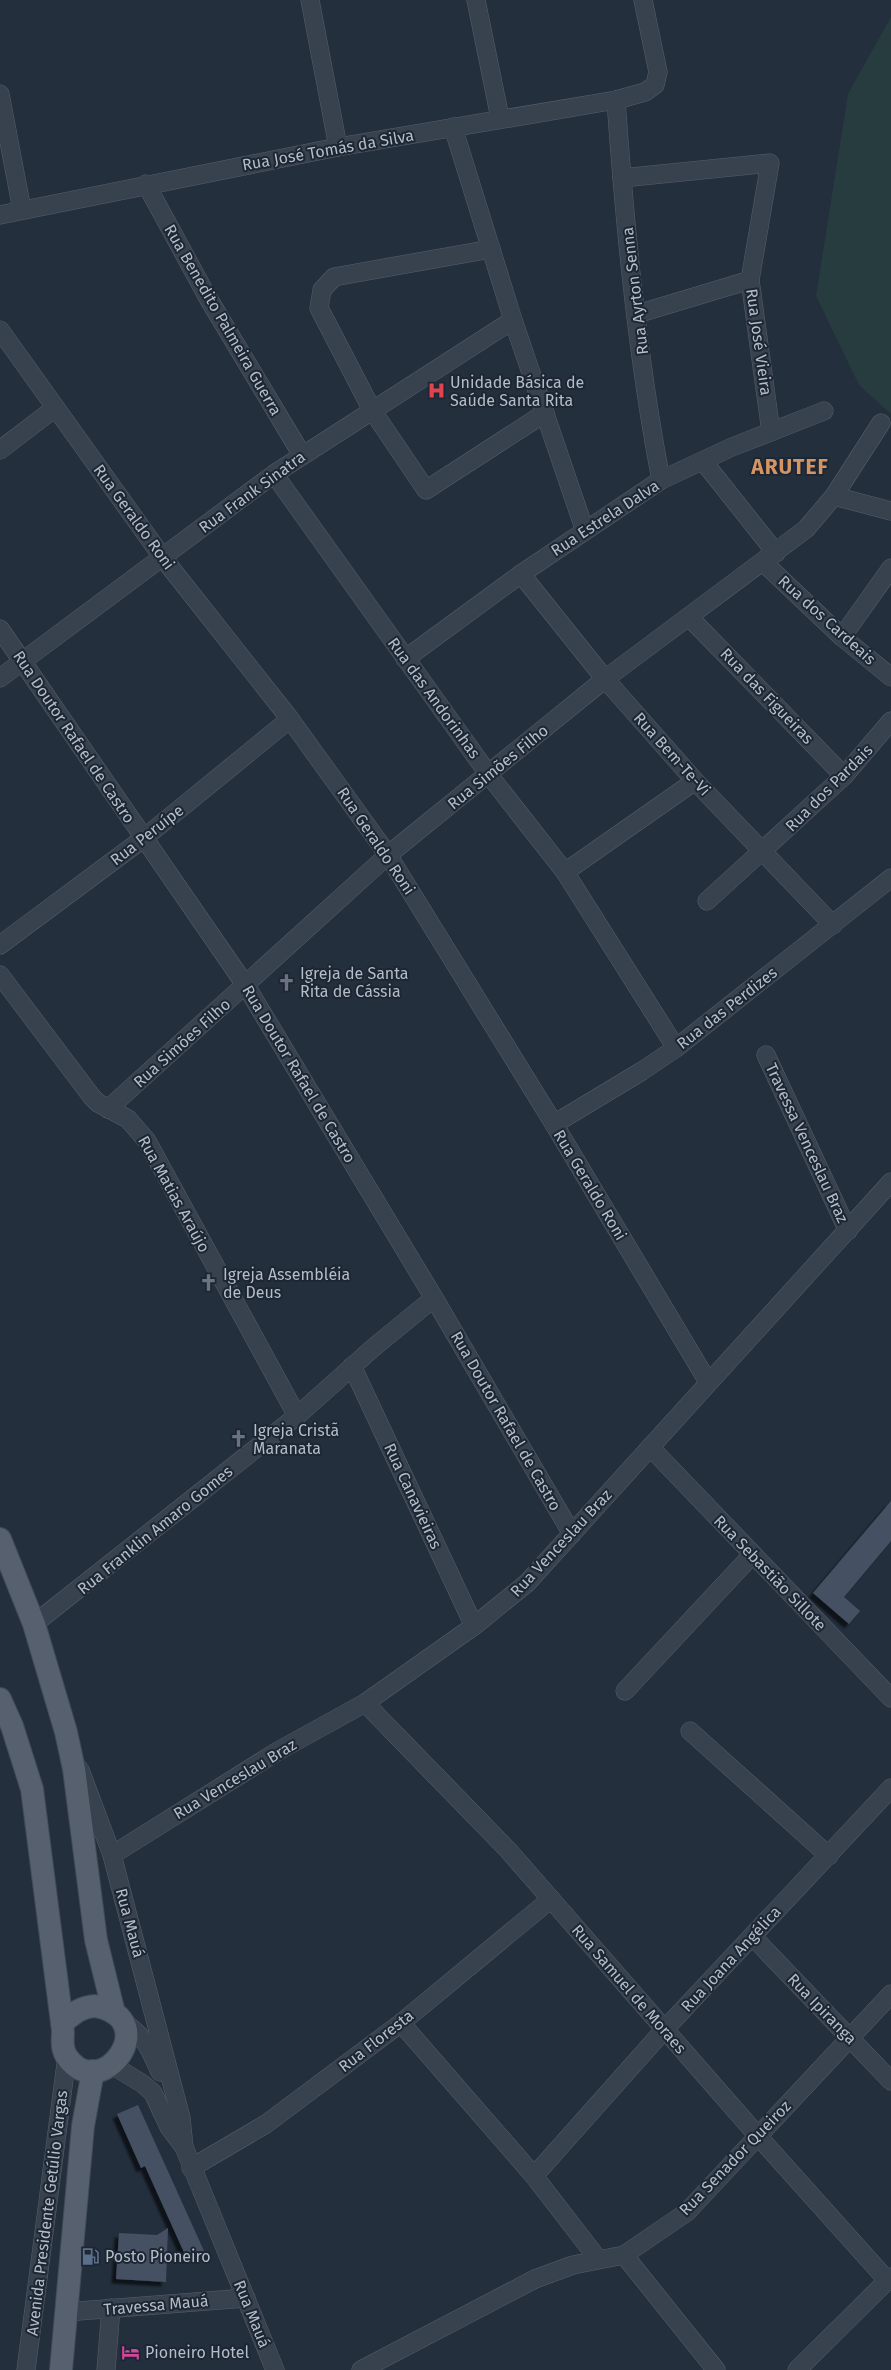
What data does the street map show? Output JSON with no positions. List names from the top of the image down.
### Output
{
  "streets": {
    "main road": ["Avenida Presidente Getúlio Vargas"],
    "street": [
      "Rua José Tomás da Silva",
      "Rua Ayrton Senna",
      "Rua Benedito Palmeira Guerra",
      "Rua José Vieira",
      "Rua Frank Sinatra",
      "Rua Geraldo Roni",
      "Rua Estrela Dalva",
      "Rua dos Cardeais",
      "Rua das Figueiras",
      "Rua das Andorinhas",
      "Rua Doutor Rafael de Castro",
      "Rua Bem-Te-Vi",
      "Rua Simões Filho",
      "Rua dos Pardais",
      "Rua Peruípe",
      "Rua das Perdizes",
      "Travessa Venceslau Braz",
      "Rua Matias Araújo",
      "Rua Canavieiras",
      "Rua Franklin Amaro Gomes",
      "Rua Venceslau Braz",
      "Rua Sebastião Sillote",
      "Rua Mauá",
      "Rua Joana Angélica",
      "Rua Samuel de Moraes",
      "Rua Ipiranga",
      "Rua Floresta",
      "Rua Senador Queiroz",
      "Travessa Mauá"
    ]
  },
  "crossings": [
    ["Rua José Tomás da Silva", "Rua Ayrton Senna"],
    ["Rua José Tomás da Silva", "Rua Benedito Palmeira Guerra"],
    ["Rua Ayrton Senna", "Rua José Vieira"],
    ["Rua Ayrton Senna", "Rua Estrela Dalva"],
    ["Rua Benedito Palmeira Guerra", "Rua Frank Sinatra"],
    ["Rua José Vieira", "Rua Estrela Dalva"],
    ["Rua Frank Sinatra", "Rua Geraldo Roni"],
    ["Rua Frank Sinatra", "Rua das Andorinhas"],
    ["Rua Frank Sinatra", "Rua Doutor Rafael de Castro"],
    ["Rua Geraldo Roni", "Rua Simões Filho"],
    ["Rua Geraldo Roni", "Rua Peruípe"],
    ["Rua Geraldo Roni", "Rua das Perdizes"],
    ["Rua Geraldo Roni", "Rua Venceslau Braz"],
    ["Rua Estrela Dalva", "Rua dos Cardeais"],
    ["Rua Estrela Dalva", "Rua das Andorinhas"],
    ["Rua Estrela Dalva", "Rua Bem-Te-Vi"],
    ["Rua dos Cardeais", "Rua Simões Filho"],
    ["Rua das Figueiras", "Rua Simões Filho"],
    ["Rua das Figueiras", "Rua dos Pardais"],
    ["Rua das Andorinhas", "Rua Simões Filho"],
    ["Rua das Andorinhas", "Rua das Perdizes"],
    ["Rua Doutor Rafael de Castro", "Rua Simões Filho"],
    ["Rua Doutor Rafael de Castro", "Rua Peruípe"],
    ["Rua Doutor Rafael de Castro", "Rua Franklin Amaro Gomes"],
    ["Rua Doutor Rafael de Castro", "Rua Venceslau Braz"],
    ["Rua Bem-Te-Vi", "Rua Simões Filho"],
    ["Rua Bem-Te-Vi", "Rua dos Pardais"],
    ["Rua Bem-Te-Vi", "Rua das Perdizes"],
    ["Rua Simões Filho", "Rua Matias Araújo"],
    ["Travessa Venceslau Braz", "Rua Venceslau Braz"],
    ["Rua Matias Araújo", "Rua Franklin Amaro Gomes"],
    ["Rua Canavieiras", "Rua Franklin Amaro Gomes"],
    ["Rua Canavieiras", "Rua Venceslau Braz"],
    ["Rua Venceslau Braz", "Rua Sebastião Sillote"],
    ["Rua Venceslau Braz", "Rua Mauá"],
    ["Rua Venceslau Braz", "Rua Samuel de Moraes"],
    ["Rua Mauá", "Rua Floresta"],
    ["Rua Mauá", "Avenida Presidente Getúlio Vargas"],
    ["Rua Mauá", "Travessa Mauá"],
    ["Rua Joana Angélica", "Rua Samuel de Moraes"],
    ["Rua Joana Angélica", "Rua Ipiranga"],
    ["Rua Samuel de Moraes", "Rua Floresta"],
    ["Rua Samuel de Moraes", "Rua Senador Queiroz"],
    ["Rua Ipiranga", "Rua Senador Queiroz"],
    ["Avenida Presidente Getúlio Vargas", "Travessa Mauá"]
  ],
  "districts": ["ARUTEF"],
  "places": {
    "hospital": ["Unidade Básica de Saúde Santa Rita"],
    "church": ["Igreja de Santa Rita de Cássia", "Igreja Assembléia de Deus", "Igreja Cristã Maranata"],
    "fuel station": ["Posto Pioneiro"],
    "hotel": ["Pioneiro Hotel"]
  }
}
